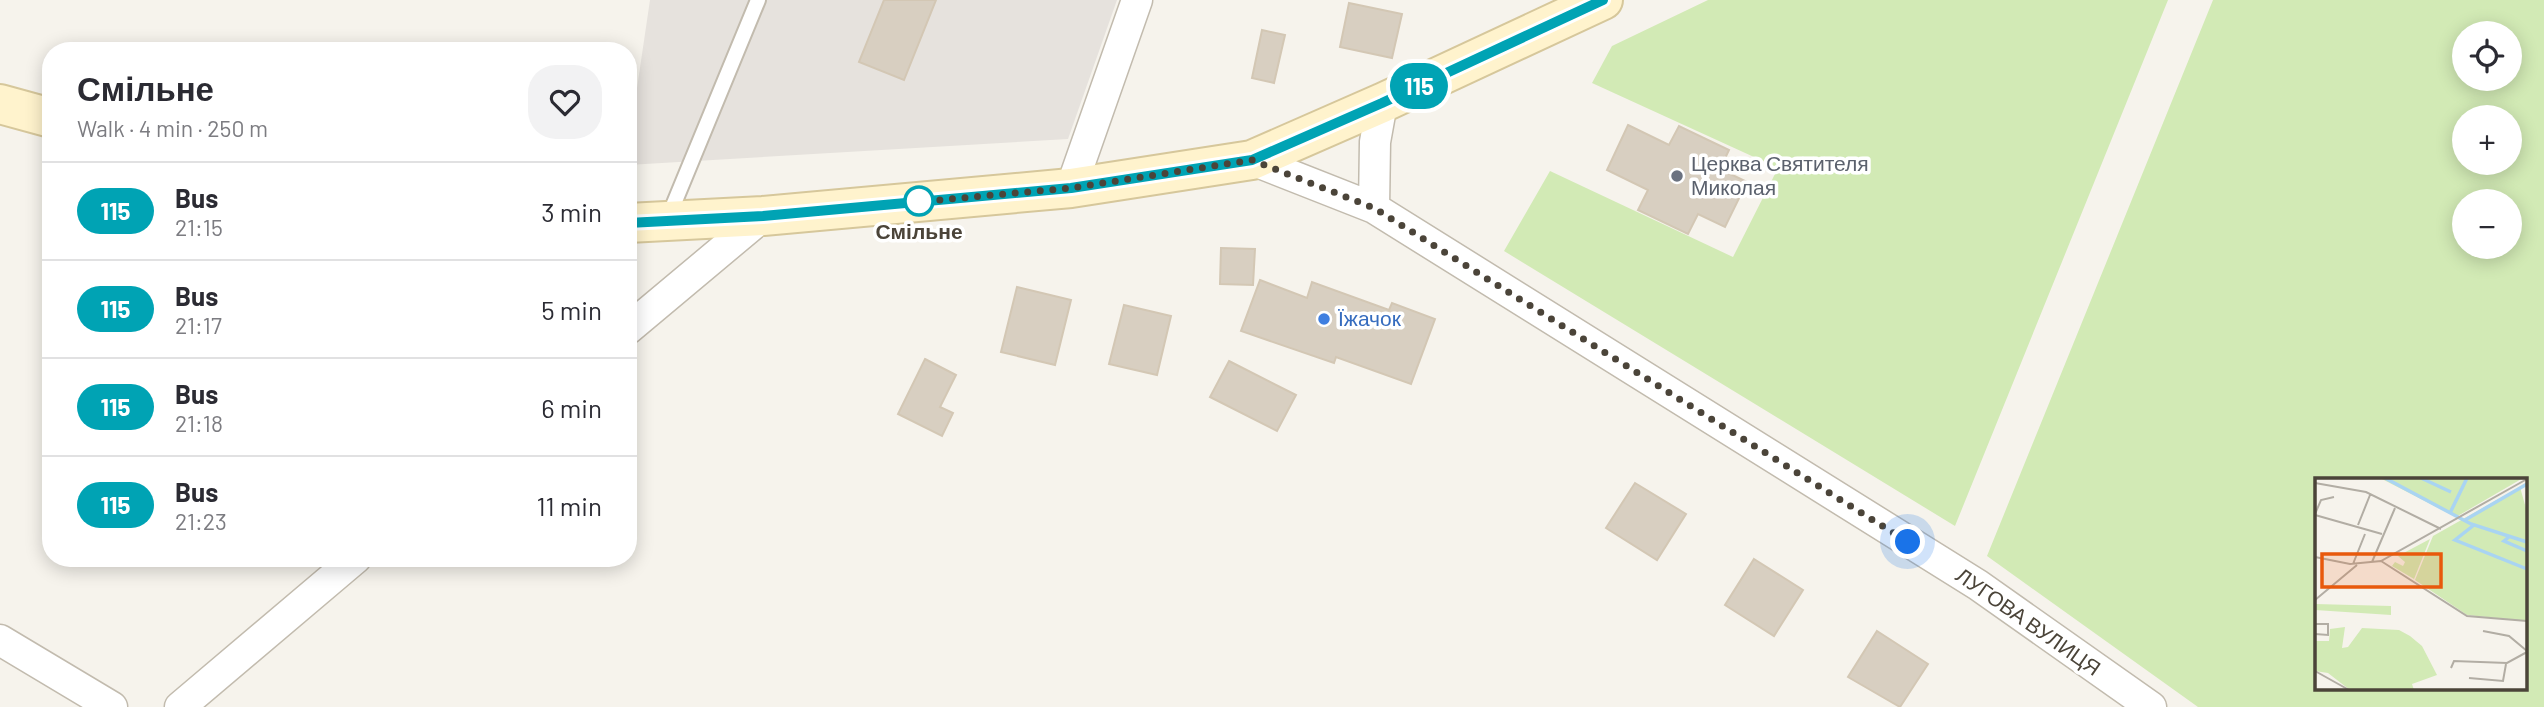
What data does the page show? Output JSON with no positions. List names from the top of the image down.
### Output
{
  "streets": {
    "street": ["ЛУГОВА ВУЛИЦЯ"]
  },
  "places": ["Церква Святителя Миколая", "Смільне", "Їжачок"],
  "lines": ["bus line 115"],
  "page": {
    "on_map": "115",
    "map_buttons": ["+", "−"],
    "heading": ["Смільне", "Walk · 4 min · 250 m"],
    "list": [
      {
        "mark": "115",
        "name": "Bus",
        "note": "21:15",
        "value": "3 min"
      },
      {
        "mark": "115",
        "name": "Bus",
        "note": "21:17",
        "value": "5 min"
      },
      {
        "mark": "115",
        "name": "Bus",
        "note": "21:18",
        "value": "6 min"
      },
      {
        "mark": "115",
        "name": "Bus",
        "note": "21:23",
        "value": "11 min"
      }
    ]
  }
}
